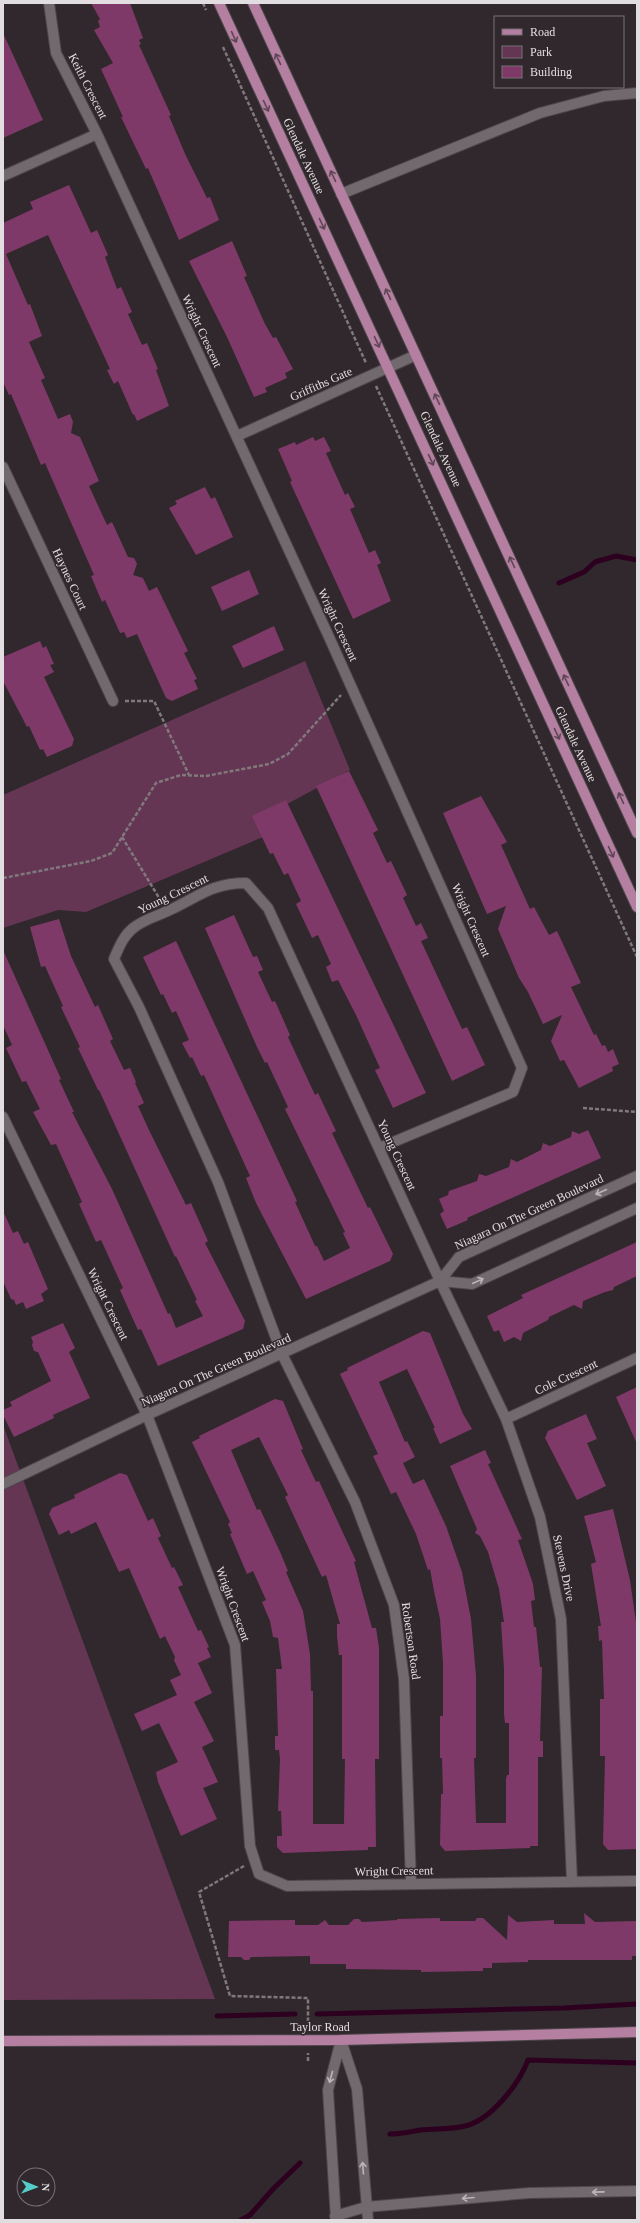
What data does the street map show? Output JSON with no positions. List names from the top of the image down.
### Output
{
  "streets": {
    "main road": ["Glendale Avenue", "Taylor Road"],
    "street": [
      "Keith Crescent",
      "Wright Crescent",
      "Griffiths Gate",
      "Haynes Court",
      "Young Crescent",
      "Niagara On The Green Boulevard",
      "Cole Crescent",
      "Stevens Drive",
      "Robertson Road"
    ]
  },
  "crossings": [
    ["Keith Crescent", "Wright Crescent"],
    ["Glendale Avenue", "Griffiths Gate"],
    ["Wright Crescent", "Griffiths Gate"],
    ["Wright Crescent", "Young Crescent"],
    ["Wright Crescent", "Niagara On The Green Boulevard"],
    ["Wright Crescent", "Stevens Drive"],
    ["Wright Crescent", "Robertson Road"],
    ["Young Crescent", "Niagara On The Green Boulevard"],
    ["Young Crescent", "Stevens Drive"],
    ["Young Crescent", "Robertson Road"],
    ["Niagara On The Green Boulevard", "Stevens Drive"],
    ["Niagara On The Green Boulevard", "Robertson Road"],
    ["Cole Crescent", "Stevens Drive"]
  ],
  "legend": ["Road", "Park", "Building"],
  "north": "right"
}
